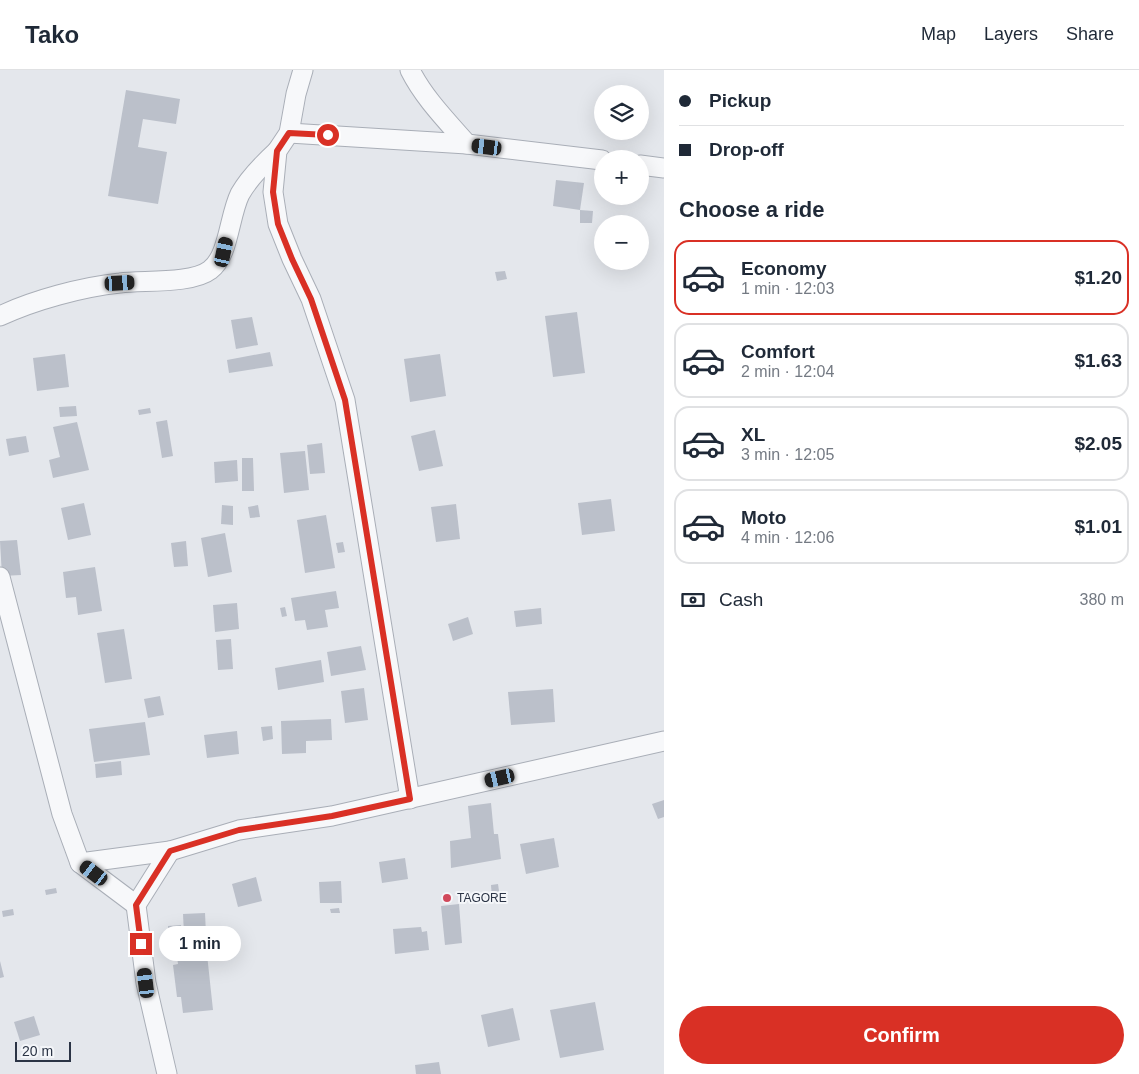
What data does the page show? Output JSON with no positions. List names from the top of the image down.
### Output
{
  "places": ["TAGORE"],
  "scale_bar": "20 m",
  "page": {
    "header": "Tako",
    "nav": ["Map", "Layers", "Share"],
    "banner": ["Pickup", "Drop-off"],
    "map_buttons": ["+", "−"],
    "heading": "Choose a ride",
    "list": [
      {
        "name": "Economy",
        "note": "1 min · 12:03",
        "value": "$1.20"
      },
      {
        "name": "Comfort",
        "note": "2 min · 12:04",
        "value": "$1.63"
      },
      {
        "name": "XL",
        "note": "3 min · 12:05",
        "value": "$2.05"
      },
      {
        "name": "Moto",
        "note": "4 min · 12:06",
        "value": "$1.01"
      }
    ],
    "pay": ["Cash", "380 m"],
    "bubble": "1 min",
    "buttons": "Confirm",
    "scale": "20 m"
  }
}
